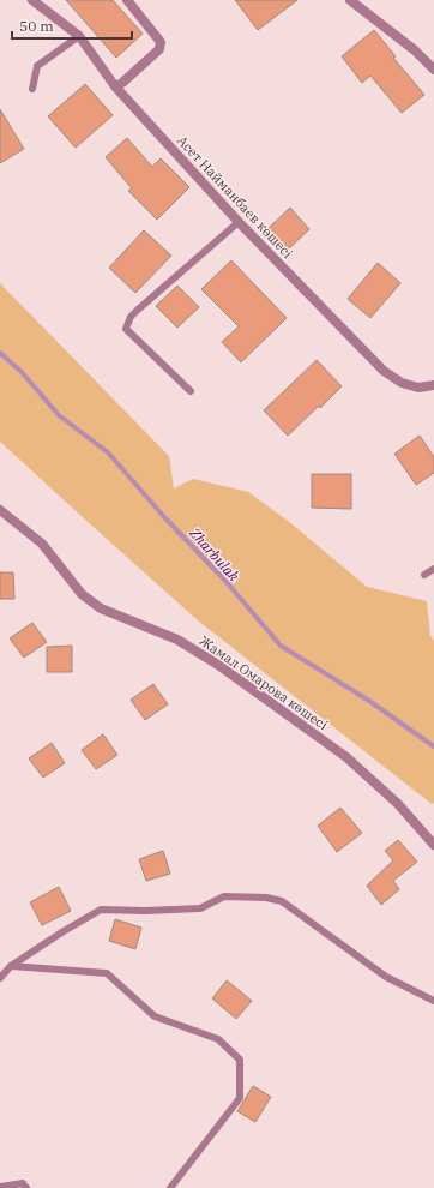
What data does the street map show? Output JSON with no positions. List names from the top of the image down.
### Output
{
  "streets": {
    "street": ["Асет Найманбаев көшесі", "Жамал Омарова көшесі"]
  },
  "water": ["Zharbulak"],
  "scale_bar": "50 m"
}
